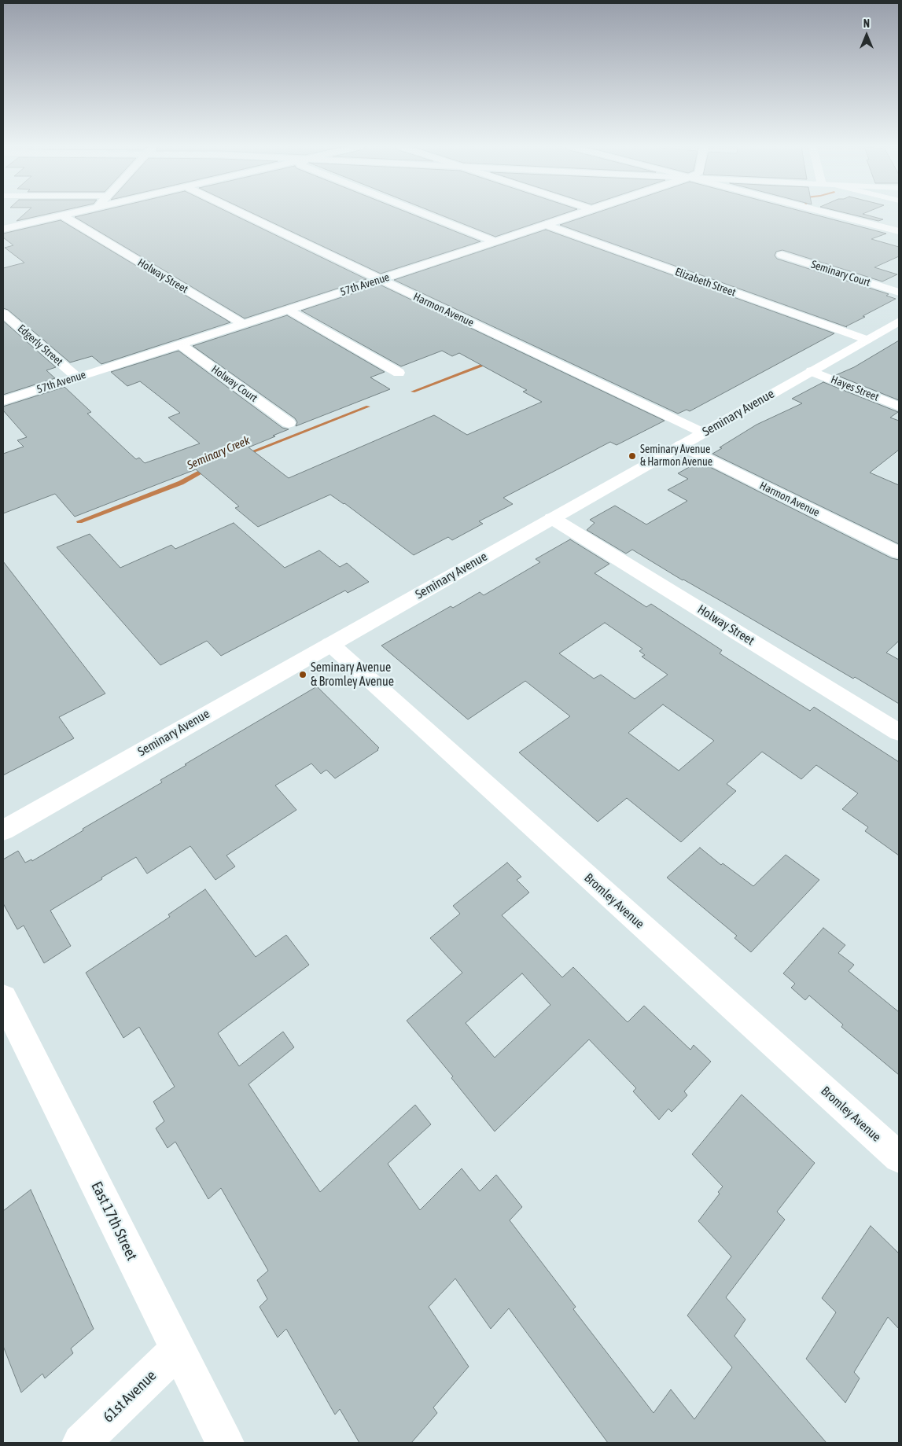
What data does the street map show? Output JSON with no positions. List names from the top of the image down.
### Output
{
  "streets": {
    "street": [
      "Seminary Court",
      "Holway Street",
      "Elizabeth Street",
      "57th Avenue",
      "Harmon Avenue",
      "Edgerly Street",
      "Holway Court",
      "Hayes Street",
      "Seminary Avenue",
      "Bromley Avenue",
      "East 17th Street",
      "61st Avenue"
    ]
  },
  "crossings": [
    ["Holway Street", "57th Avenue"],
    ["Holway Street", "Seminary Avenue"],
    ["Elizabeth Street", "57th Avenue"],
    ["Elizabeth Street", "Seminary Avenue"],
    ["57th Avenue", "Harmon Avenue"],
    ["57th Avenue", "Edgerly Street"],
    ["57th Avenue", "Holway Court"],
    ["Harmon Avenue", "Seminary Avenue"],
    ["Hayes Street", "Seminary Avenue"],
    ["Seminary Avenue", "Bromley Avenue"],
    ["East 17th Street", "61st Avenue"]
  ],
  "water": ["Seminary Creek"],
  "places": ["Seminary Avenue & Harmon Avenue", "Seminary Avenue & Bromley Avenue"],
  "north": "top"
}
